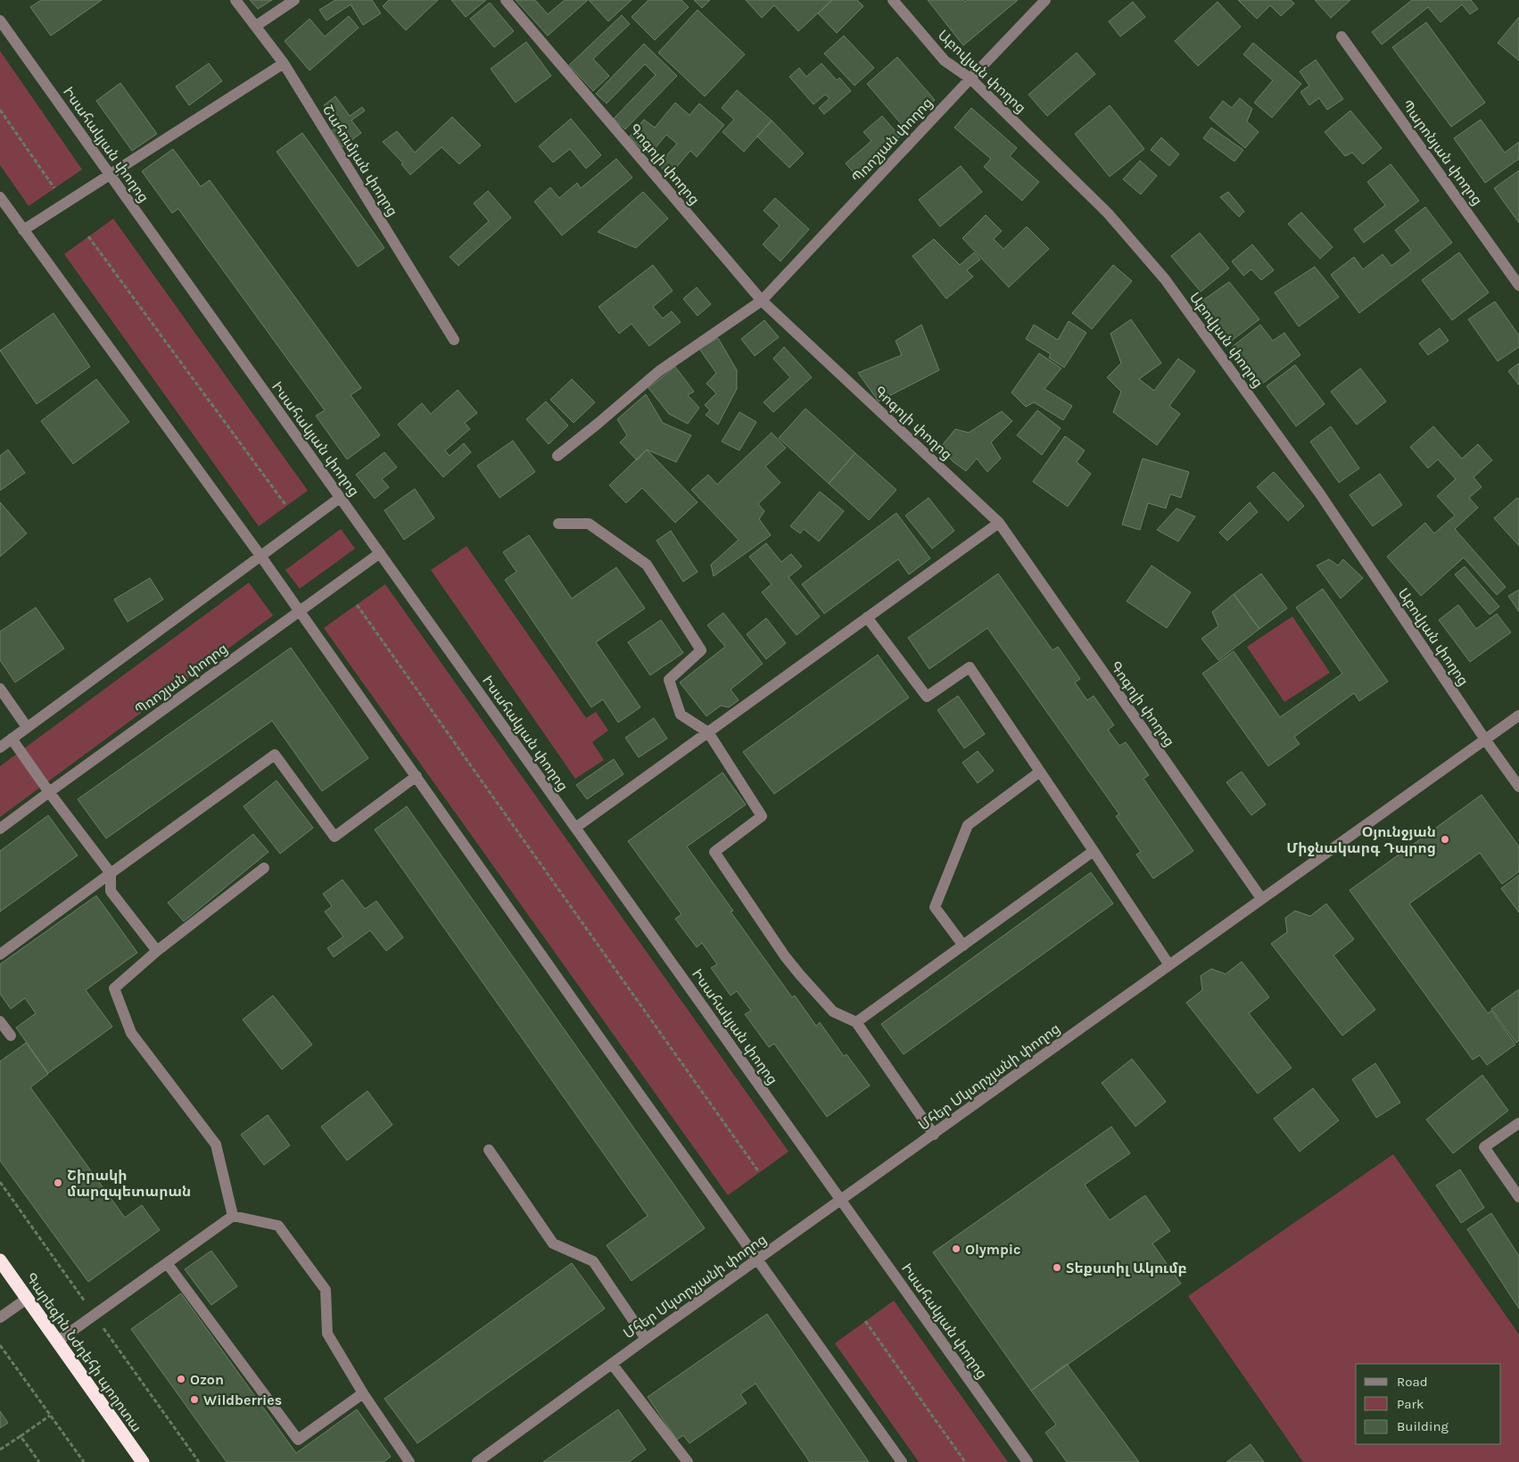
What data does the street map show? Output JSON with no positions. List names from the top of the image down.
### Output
{
  "streets": {
    "highway": ["Գարեգին Նժդեհի պողոտա"],
    "street": [
      "Աբովյան փողոց",
      "Պռոշյան փողոց",
      "Իսահակյան փողոց",
      "Պարոնյան փողոց",
      "Շահումյան փողոց",
      "Գոգոլի փողոց",
      "Մհեր Մկտրչյանի փողոց"
    ]
  },
  "crossings": [
    ["Աբովյան փողոց", "Պռոշյան փողոց"],
    ["Աբովյան փողոց", "Մհեր Մկտրչյանի փողոց"],
    ["Պռոշյան փողոց", "Իսահակյան փողոց"],
    ["Պռոշյան փողոց", "Գոգոլի փողոց"],
    ["Իսահակյան փողոց", "Մհեր Մկտրչյանի փողոց"],
    ["Գոգոլի փողոց", "Մհեր Մկտրչյանի փողոց"]
  ],
  "places": [
    "Օյունջյան Միջնակարգ Դպրոց",
    "Շիրակի մարզպետարան",
    "Olympic",
    "Տեքստիլ Ակումբ",
    "Ozon",
    "Wildberries"
  ],
  "legend": ["Road", "Park", "Building"]
}
